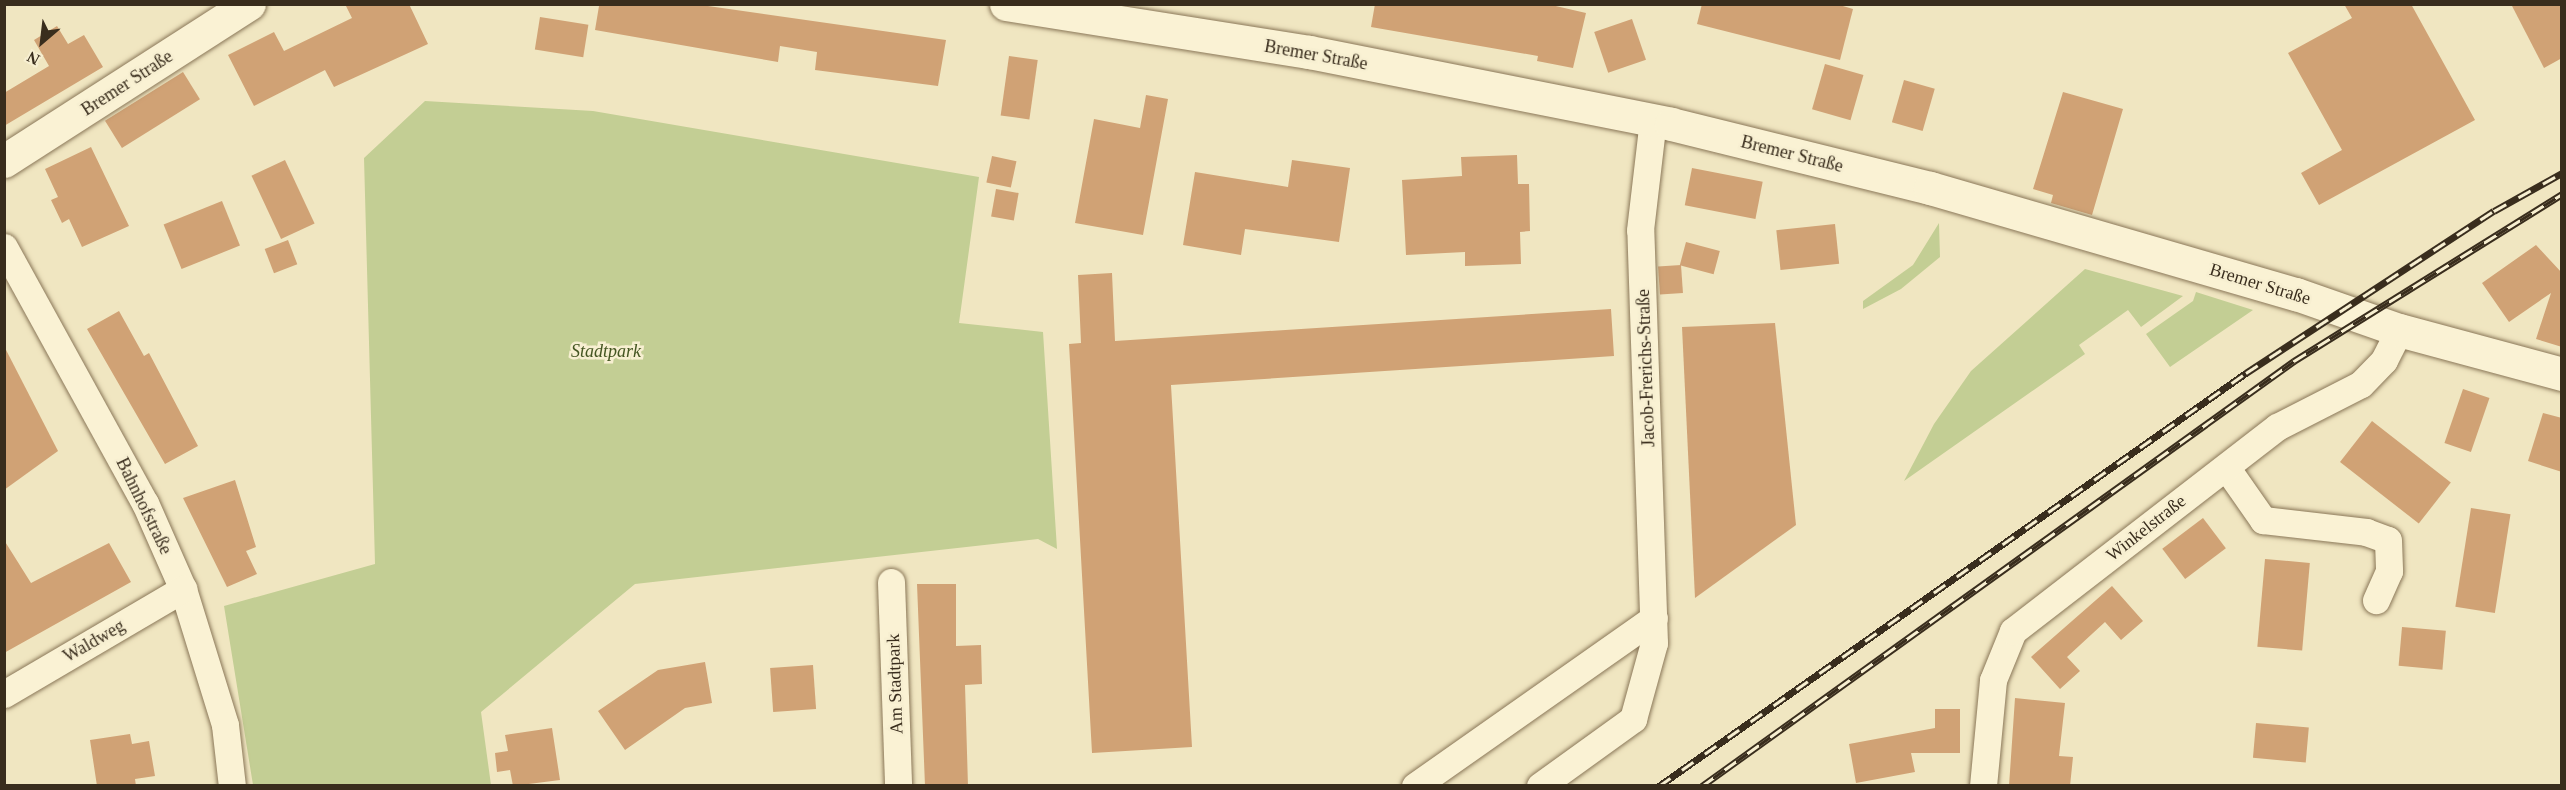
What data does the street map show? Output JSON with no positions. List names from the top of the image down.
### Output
{
  "streets": {
    "street": [
      "Bremer Straße",
      "Jacob-Frerichs-Straße",
      "Bahnhofstraße",
      "Winkelstraße",
      "Waldweg",
      "Am Stadtpark"
    ]
  },
  "crossings": [
    ["Bremer Straße", "Jacob-Frerichs-Straße"],
    ["Bremer Straße", "Winkelstraße"],
    ["Bahnhofstraße", "Waldweg"]
  ],
  "parks": ["Stadtpark"],
  "north": "bottom left"
}
